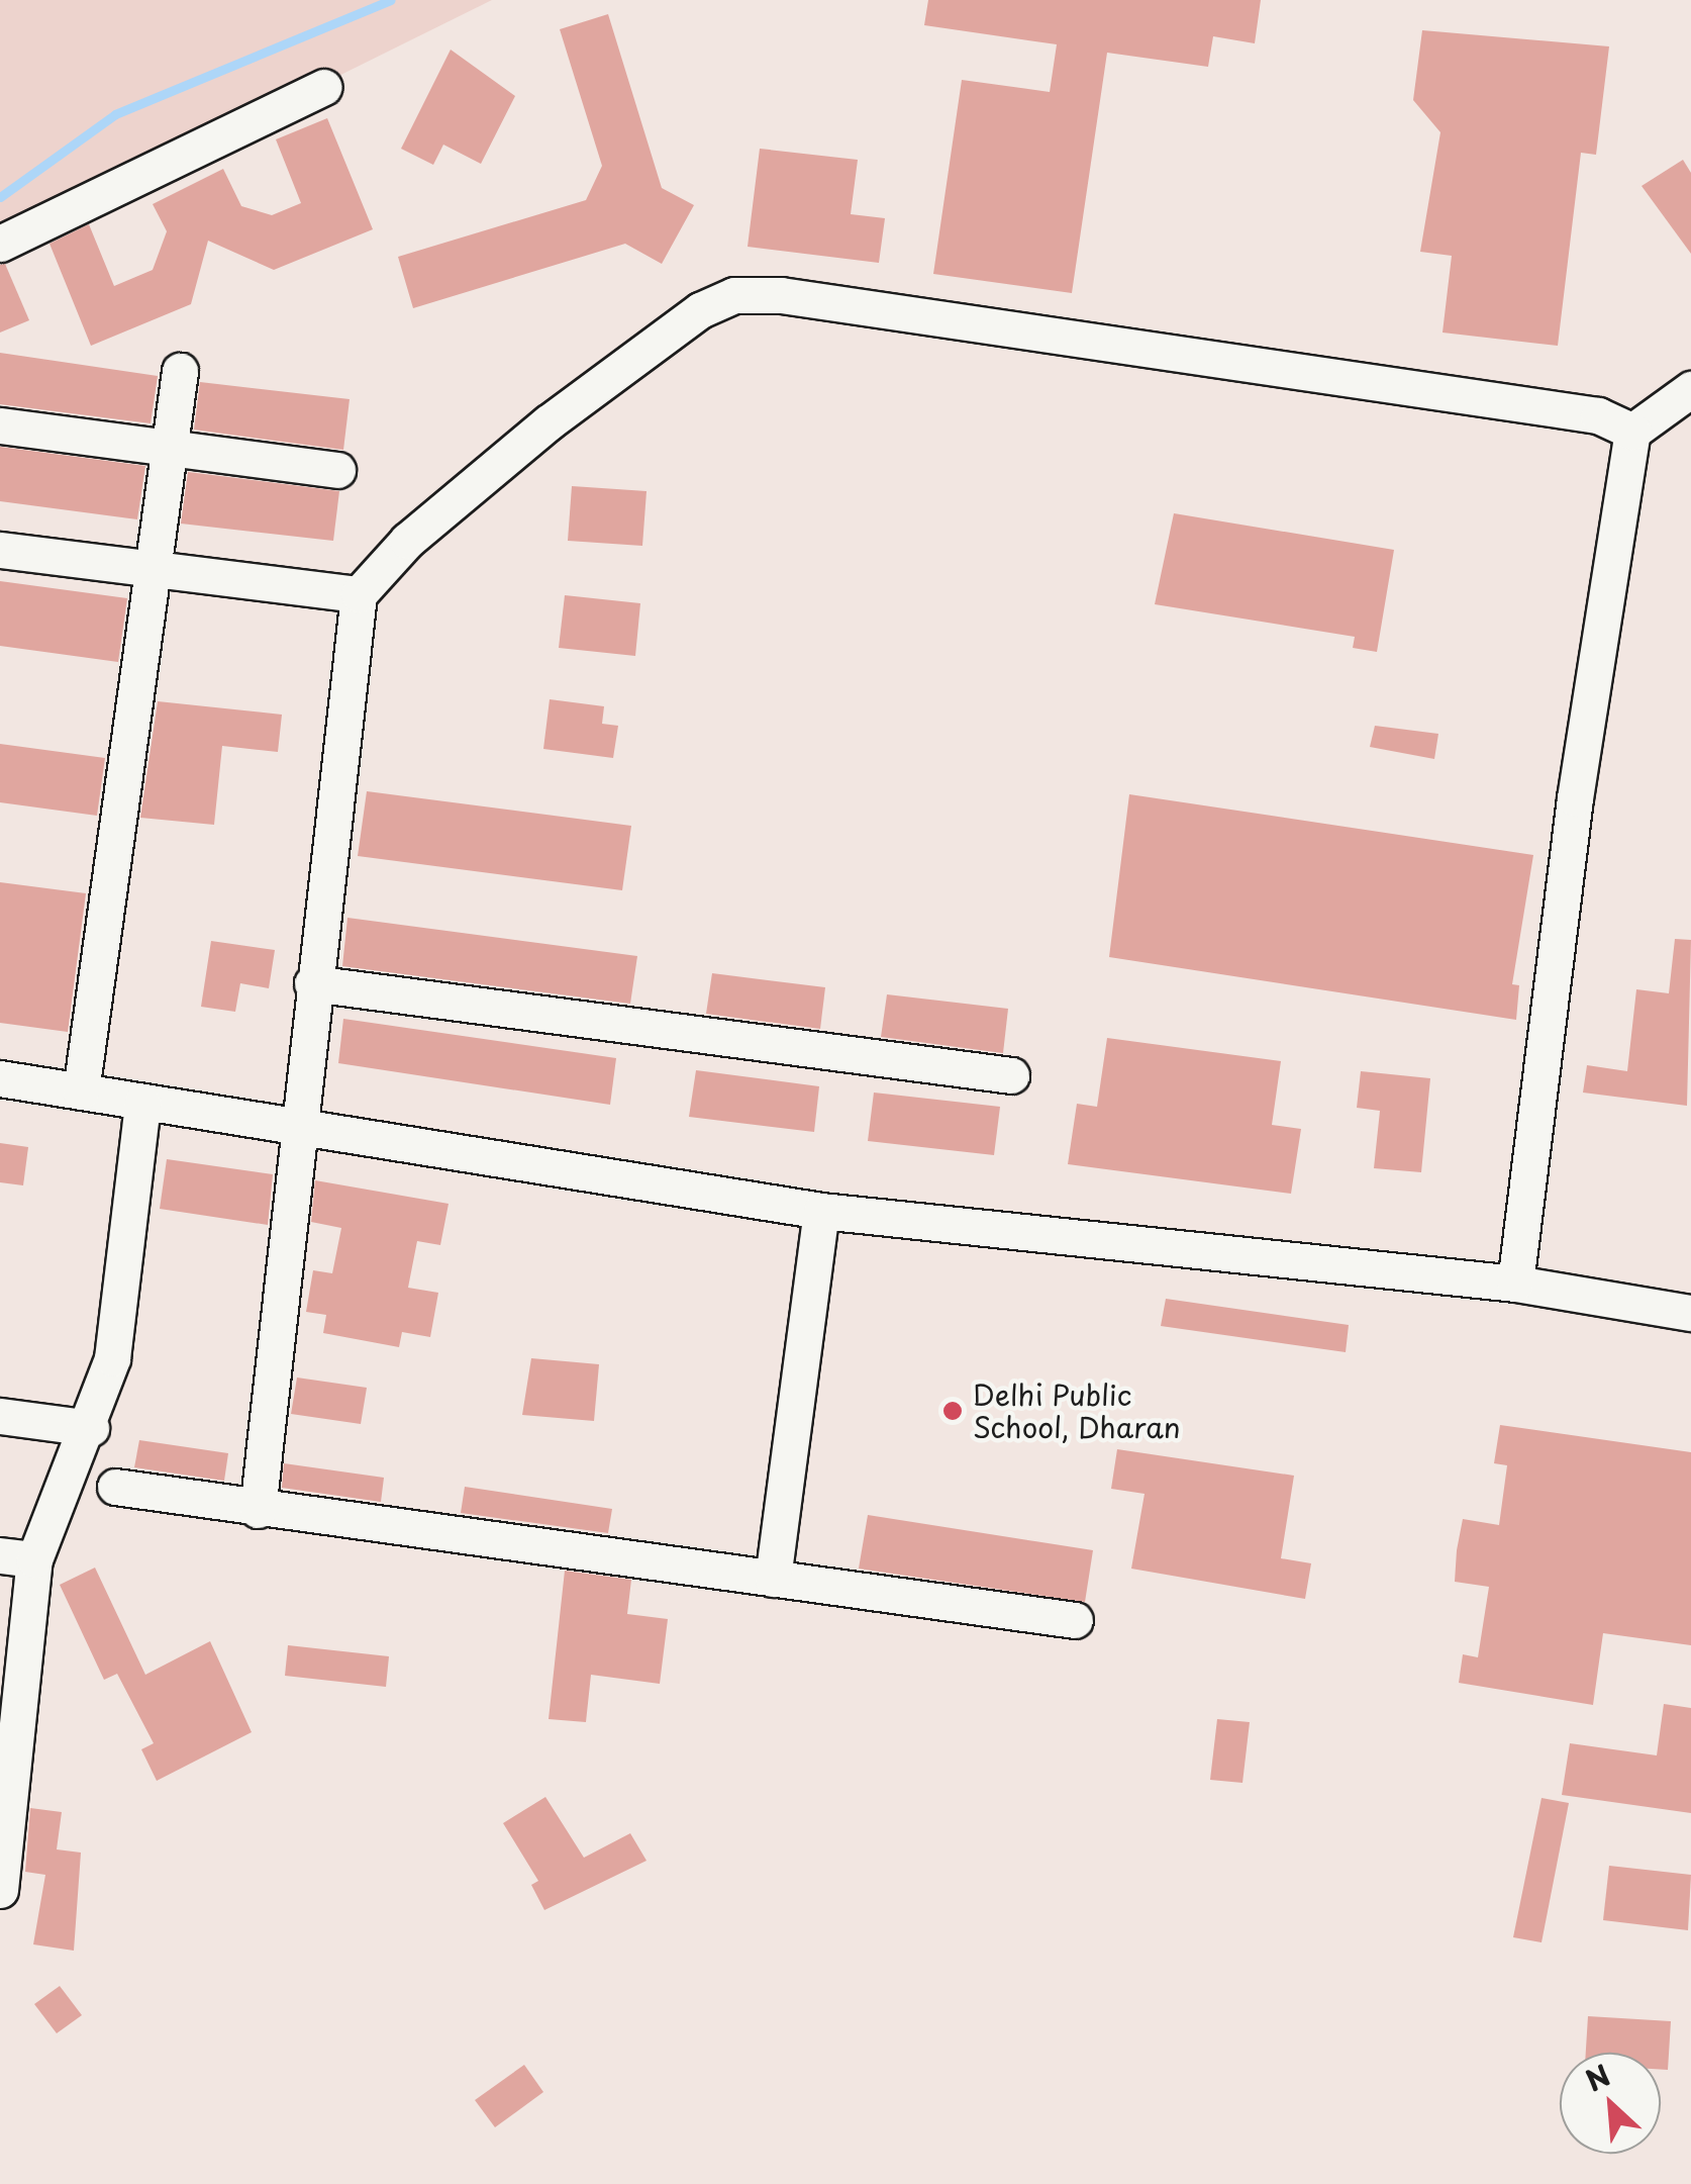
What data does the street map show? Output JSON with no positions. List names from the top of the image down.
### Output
{
  "places": ["Delhi Public School, Dharan"],
  "north": "top left"
}
